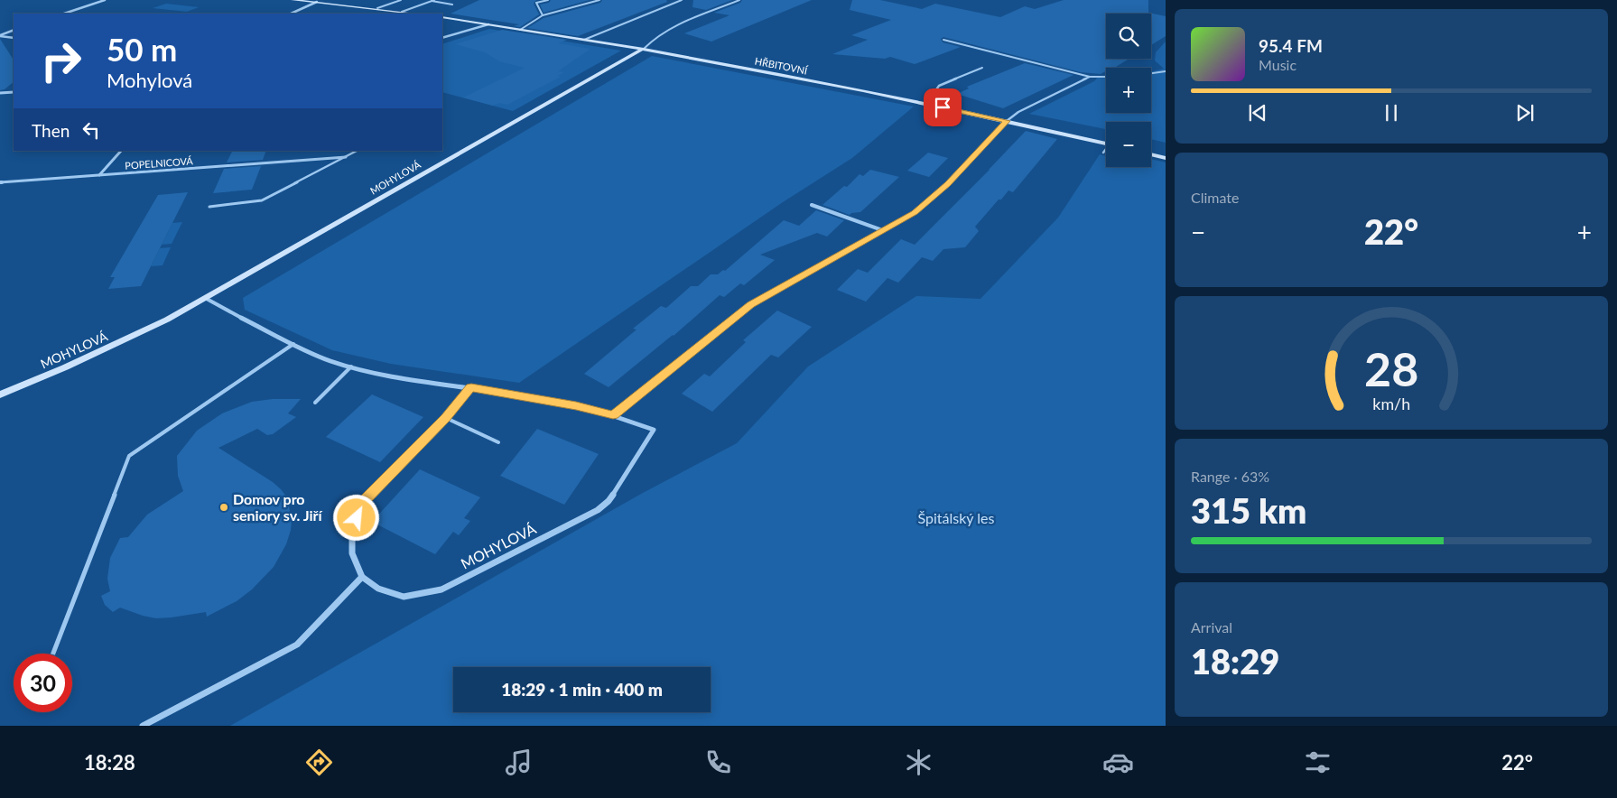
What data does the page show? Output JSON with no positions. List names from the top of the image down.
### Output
{
  "streets": {
    "street": ["HŘBITOVNÍ", "POPELNICOVÁ", "MOHYLOVÁ"]
  },
  "crossings": [
    ["HŘBITOVNÍ", "MOHYLOVÁ"]
  ],
  "parks": ["Špitálský les"],
  "places": ["Domov pro seniory sv. Jiří"],
  "page": {
    "map_buttons": ["+", "−"],
    "turn": ["50 m", "Mohylová"],
    "song": ["95.4 FM", "Music"],
    "then": "Then",
    "tile": [
      "Climate",
      ["Range · 63%", "315 km"],
      ["Arrival", "18:29"]
    ],
    "heat": ["−", "22°", "+"],
    "limit": "30",
    "trip": "18:29 · 1 min · 400 m",
    "tabs": ["18:28", "22°"],
    "gauge": ["28", "km/h"]
  }
}
